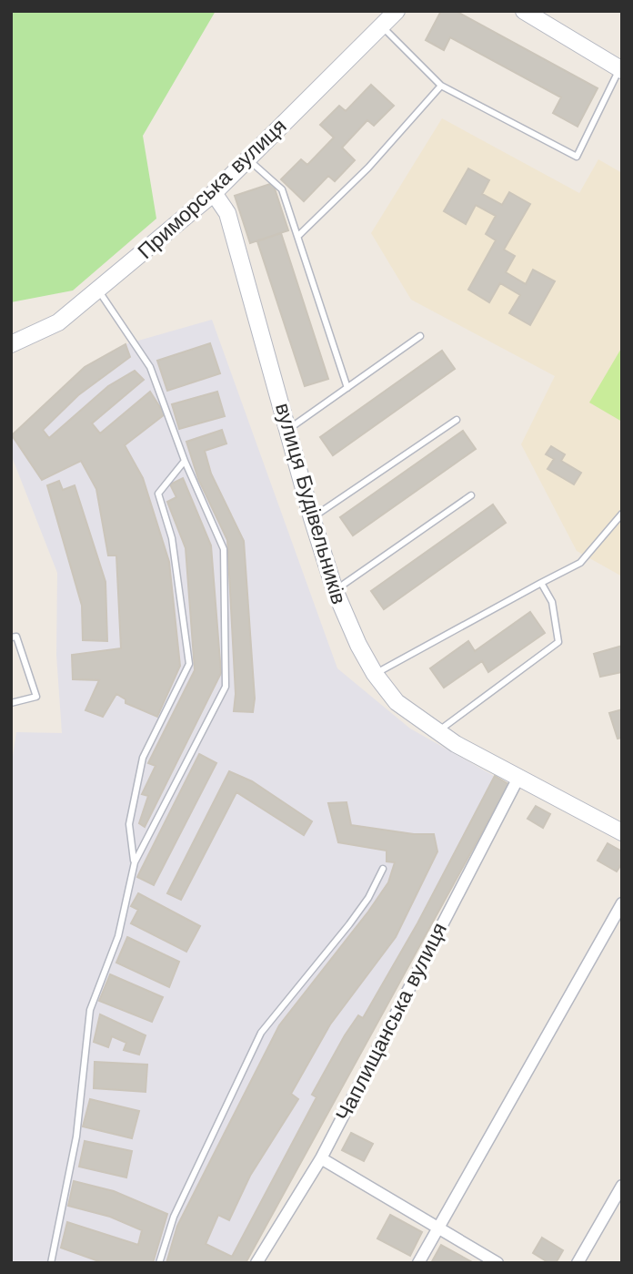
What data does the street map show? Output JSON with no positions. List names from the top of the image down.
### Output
{
  "streets": {
    "street": ["Приморська вулиця", "вулиця Будівельників", "Чаплищанська вулиця"]
  },
  "crossings": [
    ["Приморська вулиця", "вулиця Будівельників"],
    ["вулиця Будівельників", "Чаплищанська вулиця"]
  ]
}
